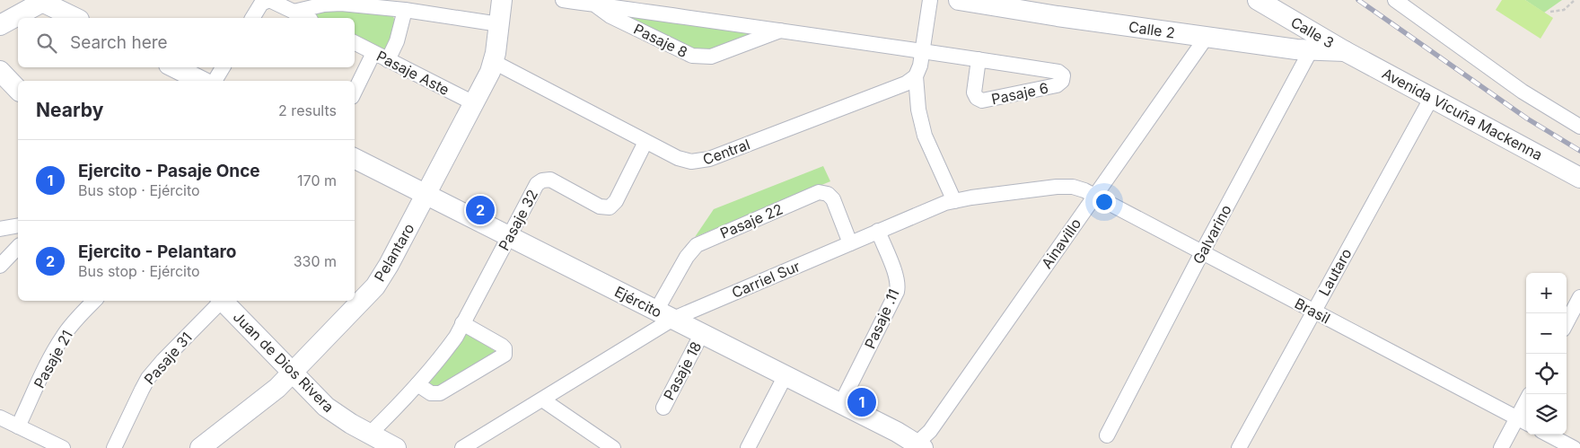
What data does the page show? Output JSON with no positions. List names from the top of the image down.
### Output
{
  "streets": {
    "street": [
      "Calle 2",
      "Calle 3",
      "Pasaje 8",
      "Pasaje Aste",
      "Pasaje 6",
      "Avenida Vicuña Mackenna",
      "Central",
      "Pasaje 32",
      "Pasaje 22",
      "Galvarino",
      "Ainavillo",
      "Pelantaro",
      "Lautaro",
      "Carriel Sur",
      "Ejército",
      "Brasil",
      "Pasaje .11",
      "Pasaje 31",
      "Pasaje 21",
      "Juan de Dios Rivera",
      "Pasaje 18"
    ]
  },
  "crossings": [
    ["Calle 2", "Calle 3"],
    ["Calle 2", "Avenida Vicuña Mackenna"],
    ["Calle 2", "Galvarino"],
    ["Calle 2", "Ainavillo"],
    ["Calle 3", "Galvarino"],
    ["Pasaje 8", "Pasaje 6"],
    ["Pasaje Aste", "Pelantaro"],
    ["Avenida Vicuña Mackenna", "Lautaro"],
    ["Central", "Pasaje 32"],
    ["Central", "Pelantaro"],
    ["Pasaje 32", "Ejército"],
    ["Pasaje 32", "Juan de Dios Rivera"],
    ["Pasaje 22", "Carriel Sur"],
    ["Pasaje 22", "Ejército"],
    ["Galvarino", "Brasil"],
    ["Ainavillo", "Carriel Sur"],
    ["Ainavillo", "Ejército"],
    ["Ainavillo", "Brasil"],
    ["Pelantaro", "Ejército"],
    ["Pelantaro", "Juan de Dios Rivera"],
    ["Lautaro", "Brasil"],
    ["Carriel Sur", "Ejército"],
    ["Carriel Sur", "Brasil"],
    ["Carriel Sur", "Pasaje .11"],
    ["Ejército", "Pasaje .11"],
    ["Ejército", "Pasaje 18"]
  ],
  "page": {
    "search": "Search here",
    "heading": ["Nearby", "2 results"],
    "list": [
      {
        "mark": "1",
        "name": "Ejercito - Pasaje Once",
        "note": "Bus stop · Ejército",
        "value": "170 m"
      },
      {
        "mark": "2",
        "name": "Ejercito - Pelantaro",
        "note": "Bus stop · Ejército",
        "value": "330 m"
      }
    ],
    "pins": ["2", "1"],
    "map_buttons": ["+", "−"]
  }
}
